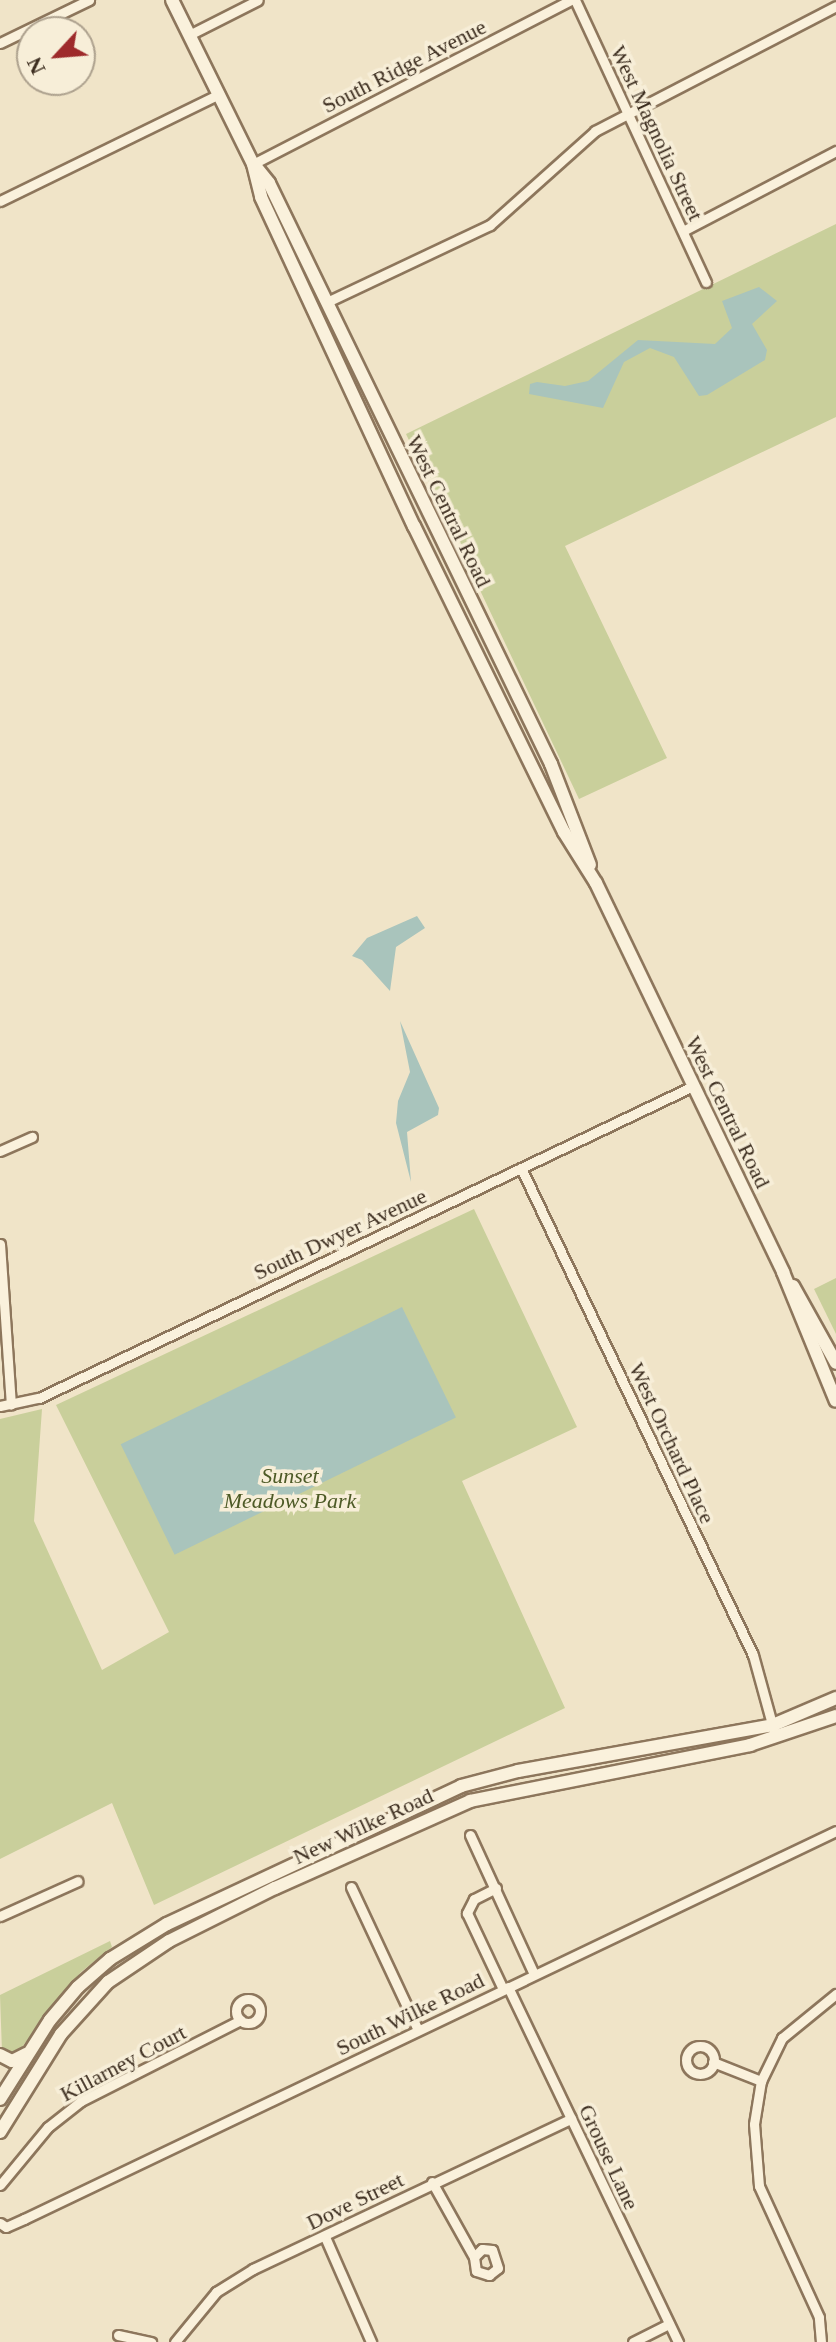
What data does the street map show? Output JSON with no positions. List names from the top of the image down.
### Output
{
  "streets": {
    "main road": ["West Central Road", "New Wilke Road"],
    "street": [
      "South Ridge Avenue",
      "West Magnolia Street",
      "South Dwyer Avenue",
      "West Orchard Place",
      "South Wilke Road",
      "Killarney Court",
      "Grouse Lane",
      "Dove Street"
    ]
  },
  "crossings": [
    ["South Ridge Avenue", "West Magnolia Street"],
    ["South Ridge Avenue", "West Central Road"],
    ["West Central Road", "South Dwyer Avenue"],
    ["South Dwyer Avenue", "West Orchard Place"],
    ["West Orchard Place", "New Wilke Road"],
    ["South Wilke Road", "Grouse Lane"],
    ["Grouse Lane", "Dove Street"]
  ],
  "parks": ["Sunset Meadows Park"],
  "north": "bottom left"
}
